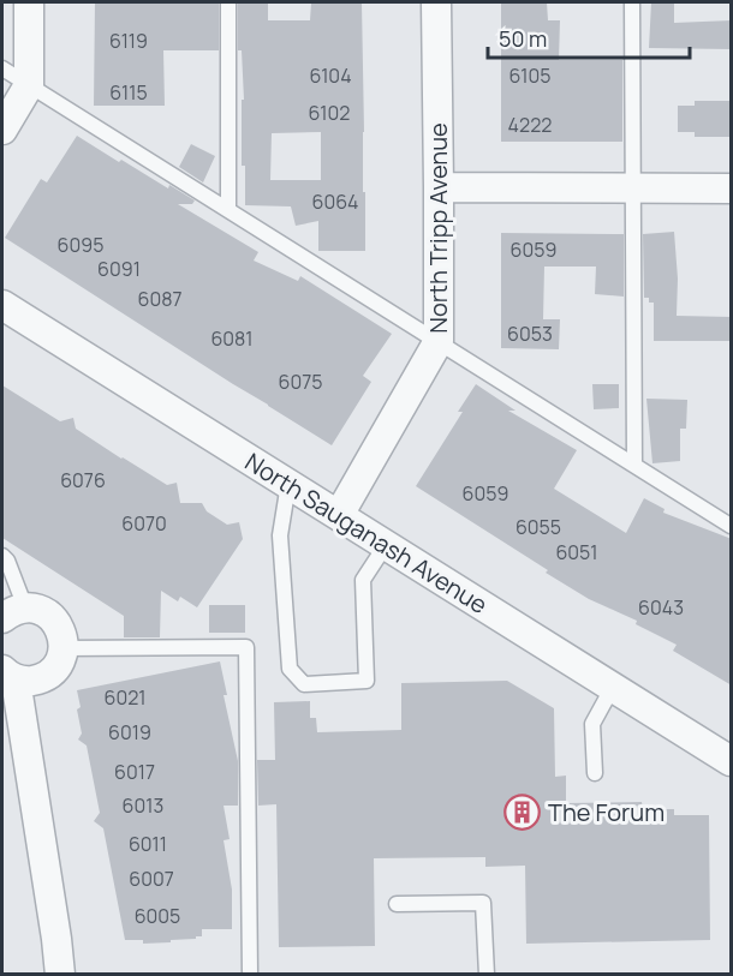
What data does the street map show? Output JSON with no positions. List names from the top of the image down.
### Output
{
  "streets": {
    "street": ["North Tripp Avenue", "North Sauganash Avenue"]
  },
  "crossings": [
    ["North Tripp Avenue", "North Sauganash Avenue"]
  ],
  "places": {
    "building": ["The Forum"]
  },
  "house_numbers": [
    "6119",
    "6104",
    "6105",
    "6115",
    "6102",
    "4222",
    "6064",
    "6095",
    "6059",
    "6091",
    "6087",
    "6053",
    "6081",
    "6075",
    "6076",
    "6059",
    "6070",
    "6055",
    "6051",
    "6043",
    "6021",
    "6019",
    "6017",
    "6013",
    "6011",
    "6007",
    "6005"
  ],
  "scale_bar": "50 m"
}
